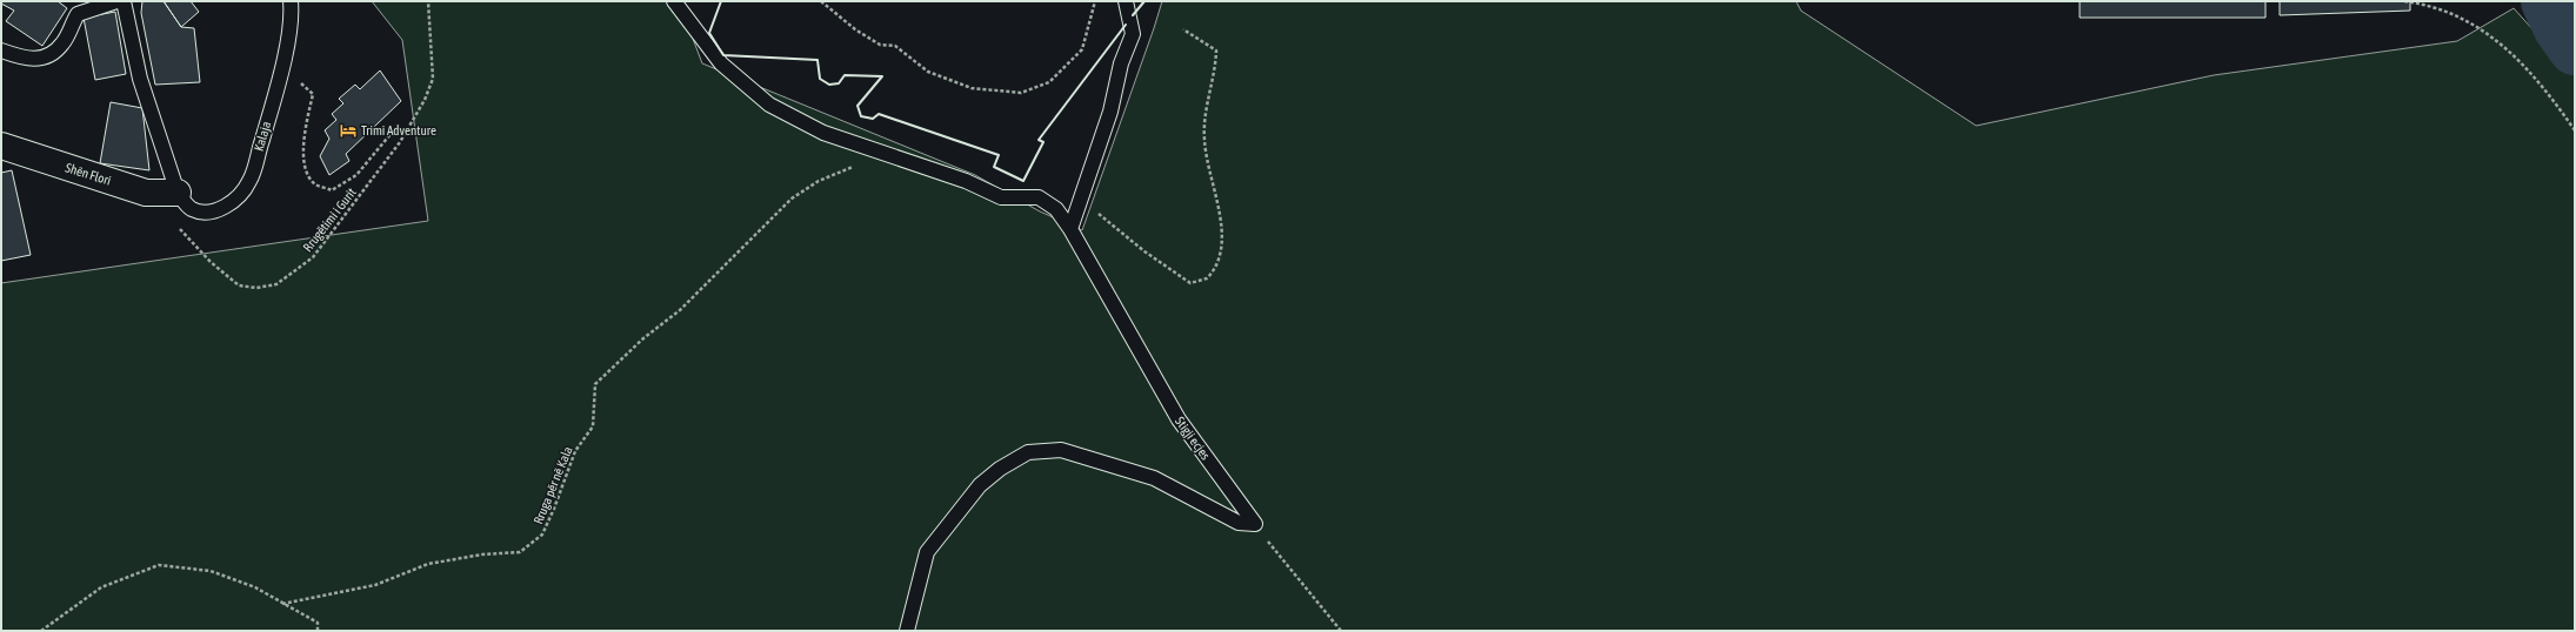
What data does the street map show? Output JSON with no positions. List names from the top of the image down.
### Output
{
  "streets": {
    "street": ["Shën Flori"],
    "lane": ["Kalaja", "Stigji ecjes"],
    "path": ["Rrugëtimi i Gurit", "Rruga për në Kala"]
  },
  "crossings": [
    ["Kalaja", "Shën Flori"],
    ["Shën Flori", "Rrugëtimi i Gurit"],
    ["Stigji ecjes", "Rruga për në Kala"]
  ],
  "places": {
    "hotel": ["Trimi Adventure"]
  }
}
